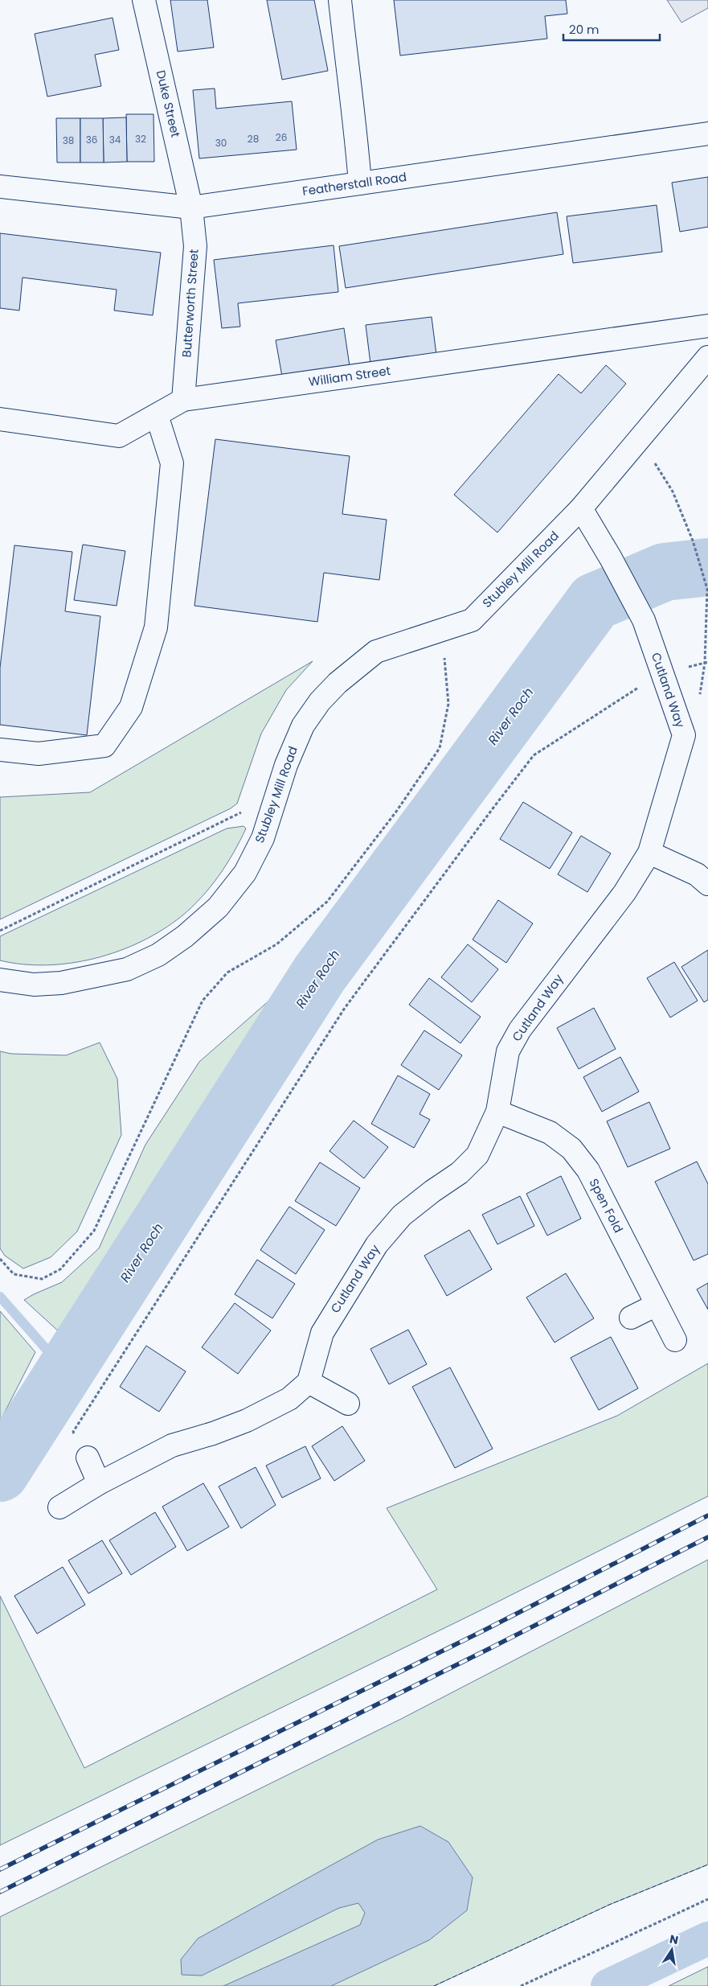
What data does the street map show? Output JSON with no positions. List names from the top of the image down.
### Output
{
  "streets": {
    "main road": [
      "Duke Street",
      "Featherstall Road",
      "Butterworth Street",
      "William Street",
      "Stubley Mill Road",
      "Cutland Way",
      "Spen Fold"
    ]
  },
  "crossings": [
    ["Duke Street", "Featherstall Road"],
    ["Duke Street", "Butterworth Street"],
    ["Featherstall Road", "Butterworth Street"],
    ["Butterworth Street", "William Street"],
    ["Stubley Mill Road", "Cutland Way"],
    ["Cutland Way", "Spen Fold"]
  ],
  "water": ["River Roch"],
  "house_numbers": [
    "26",
    "32",
    "28",
    "36",
    "34",
    "38",
    "30"
  ],
  "scale_bar": "20 m",
  "north": "top"
}
